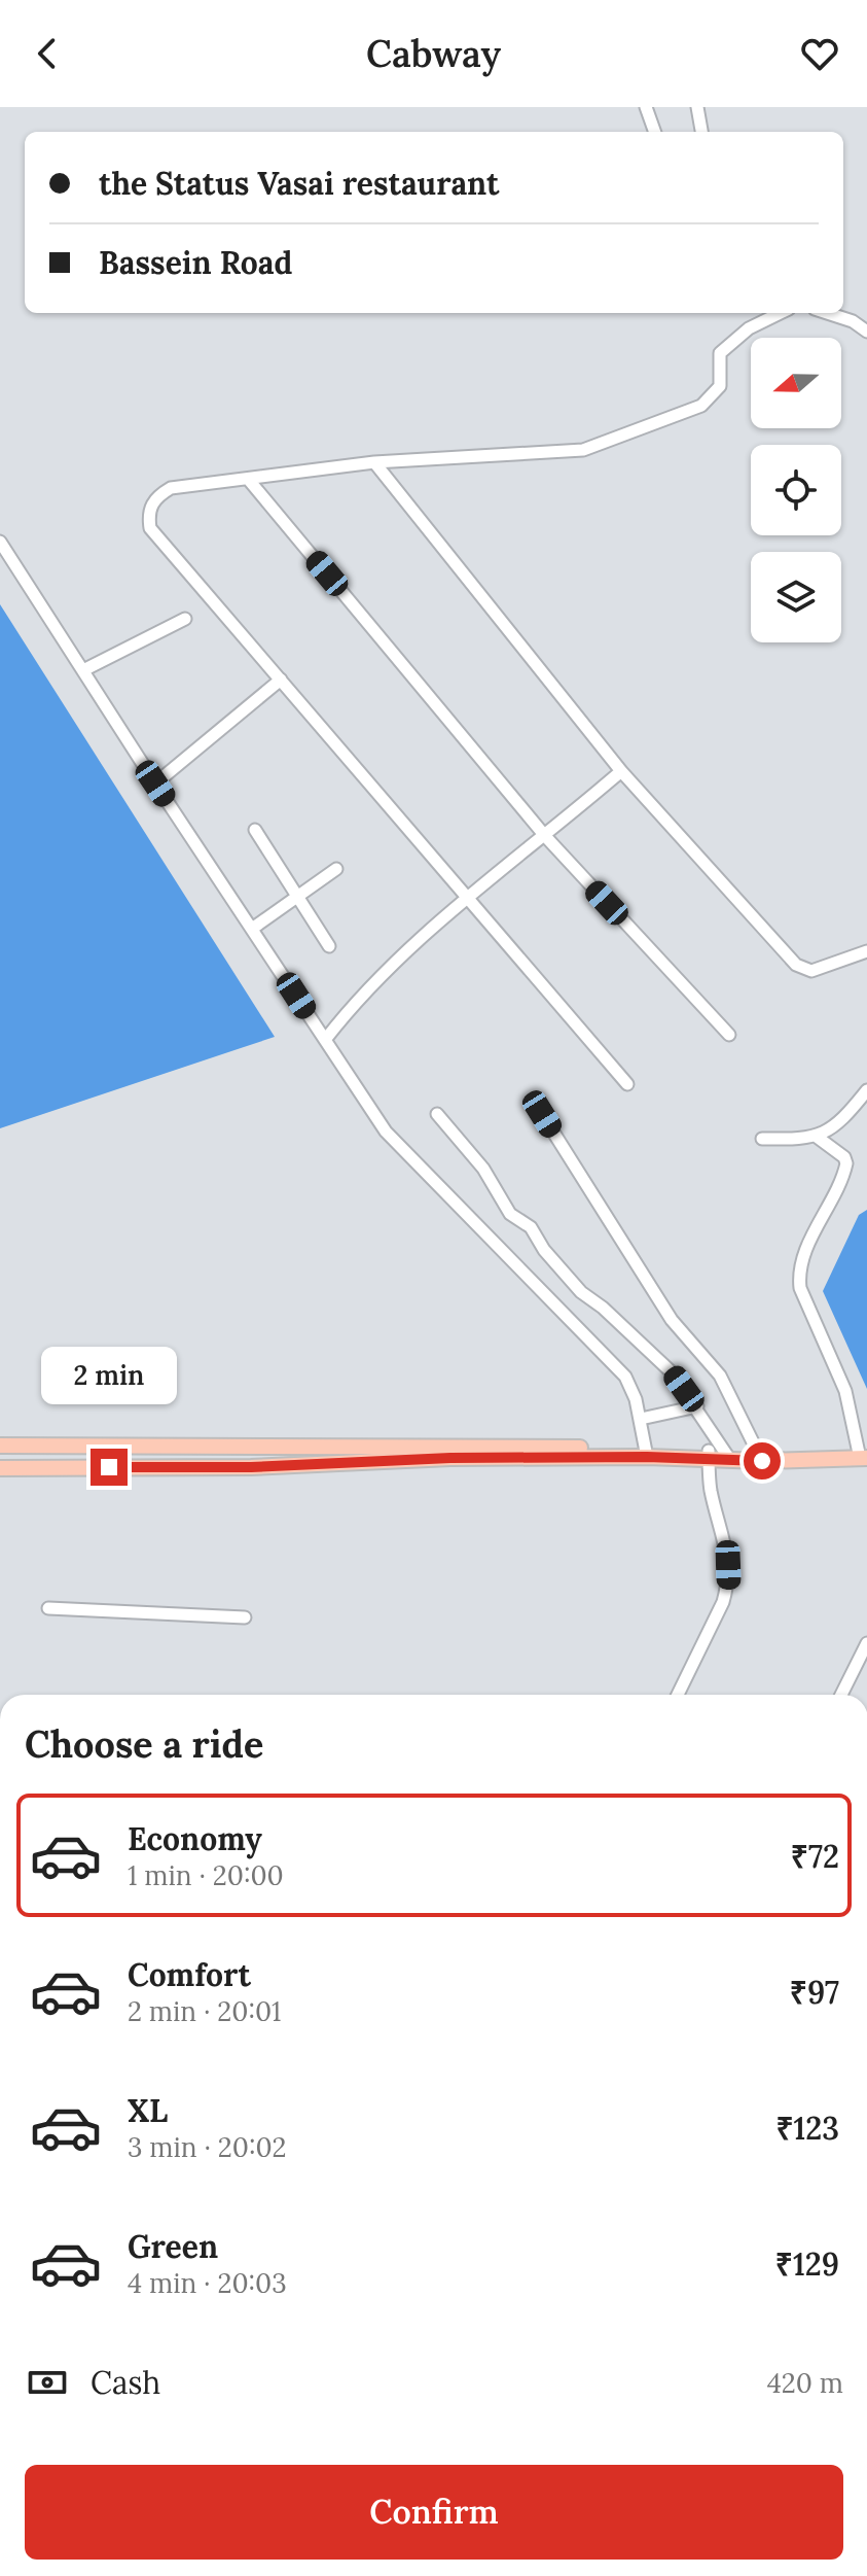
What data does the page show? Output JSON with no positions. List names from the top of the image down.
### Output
{
  "north": "left",
  "page": {
    "header": "Cabway",
    "banner": ["the Status Vasai restaurant", "Bassein Road"],
    "bubble": "2 min",
    "heading": "Choose a ride",
    "list": [
      {
        "name": "Economy",
        "note": "1 min · 20:00",
        "value": "₹72"
      },
      {
        "name": "Comfort",
        "note": "2 min · 20:01",
        "value": "₹97"
      },
      {
        "name": "XL",
        "note": "3 min · 20:02",
        "value": "₹123"
      },
      {
        "name": "Green",
        "note": "4 min · 20:03",
        "value": "₹129"
      }
    ],
    "pay": ["Cash", "420 m"],
    "buttons": "Confirm"
  }
}
